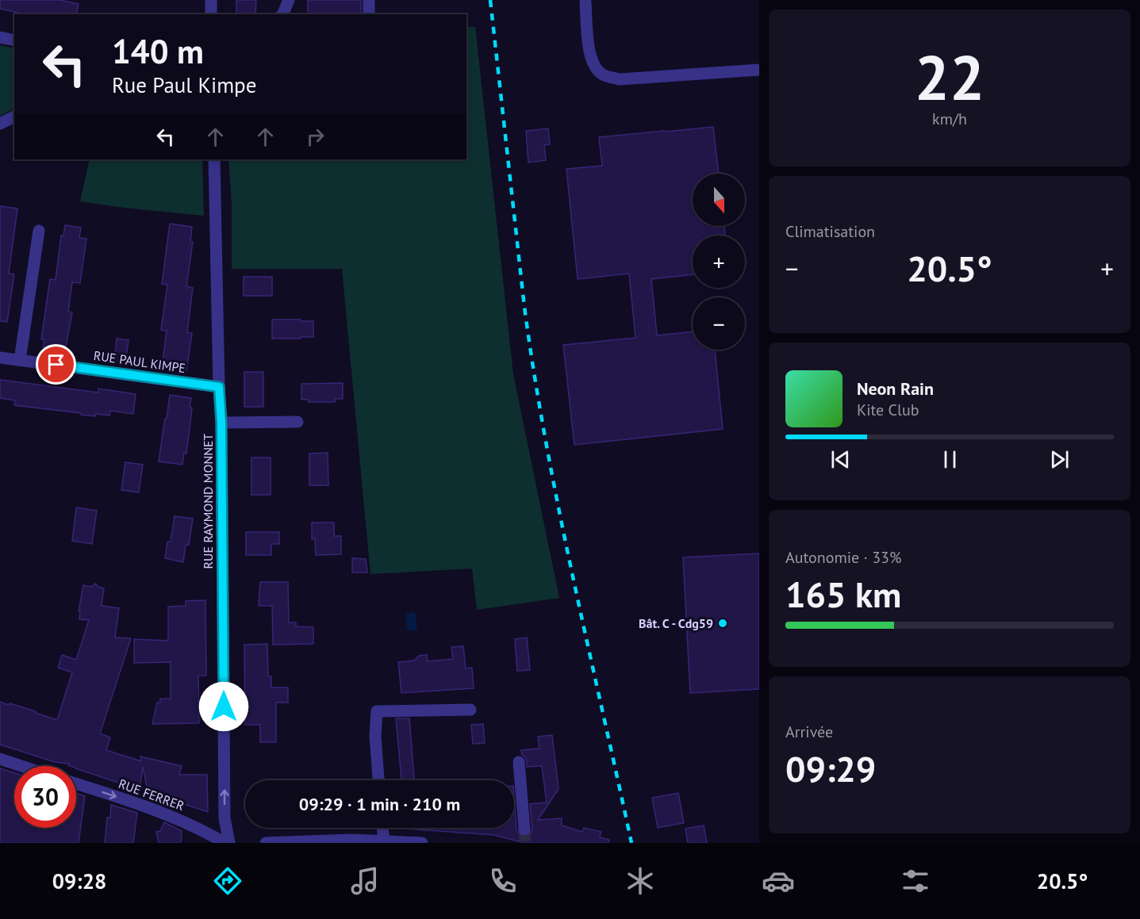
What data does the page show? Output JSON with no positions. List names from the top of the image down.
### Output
{
  "streets": {
    "street": ["RUE PAUL KIMPE", "RUE RAYMOND MONNET", "RUE FERRER"]
  },
  "crossings": [
    ["RUE PAUL KIMPE", "RUE RAYMOND MONNET"]
  ],
  "one_way": ["RUE RAYMOND MONNET", "RUE FERRER"],
  "places": ["Bât. C - Cdg59"],
  "north": "bottom",
  "page": {
    "tile": [
      ["22", "km/h"],
      "Climatisation",
      ["Autonomie · 33%", "165 km"],
      ["Arrivée", "09:29"]
    ],
    "turn": ["140 m", "Rue Paul Kimpe"],
    "map_buttons": ["+", "−"],
    "heat": ["−", "20.5°", "+"],
    "song": ["Neon Rain", "Kite Club"],
    "limit": "30",
    "trip": "09:29 · 1 min · 210 m",
    "tabs": ["09:28", "20.5°"]
  }
}
